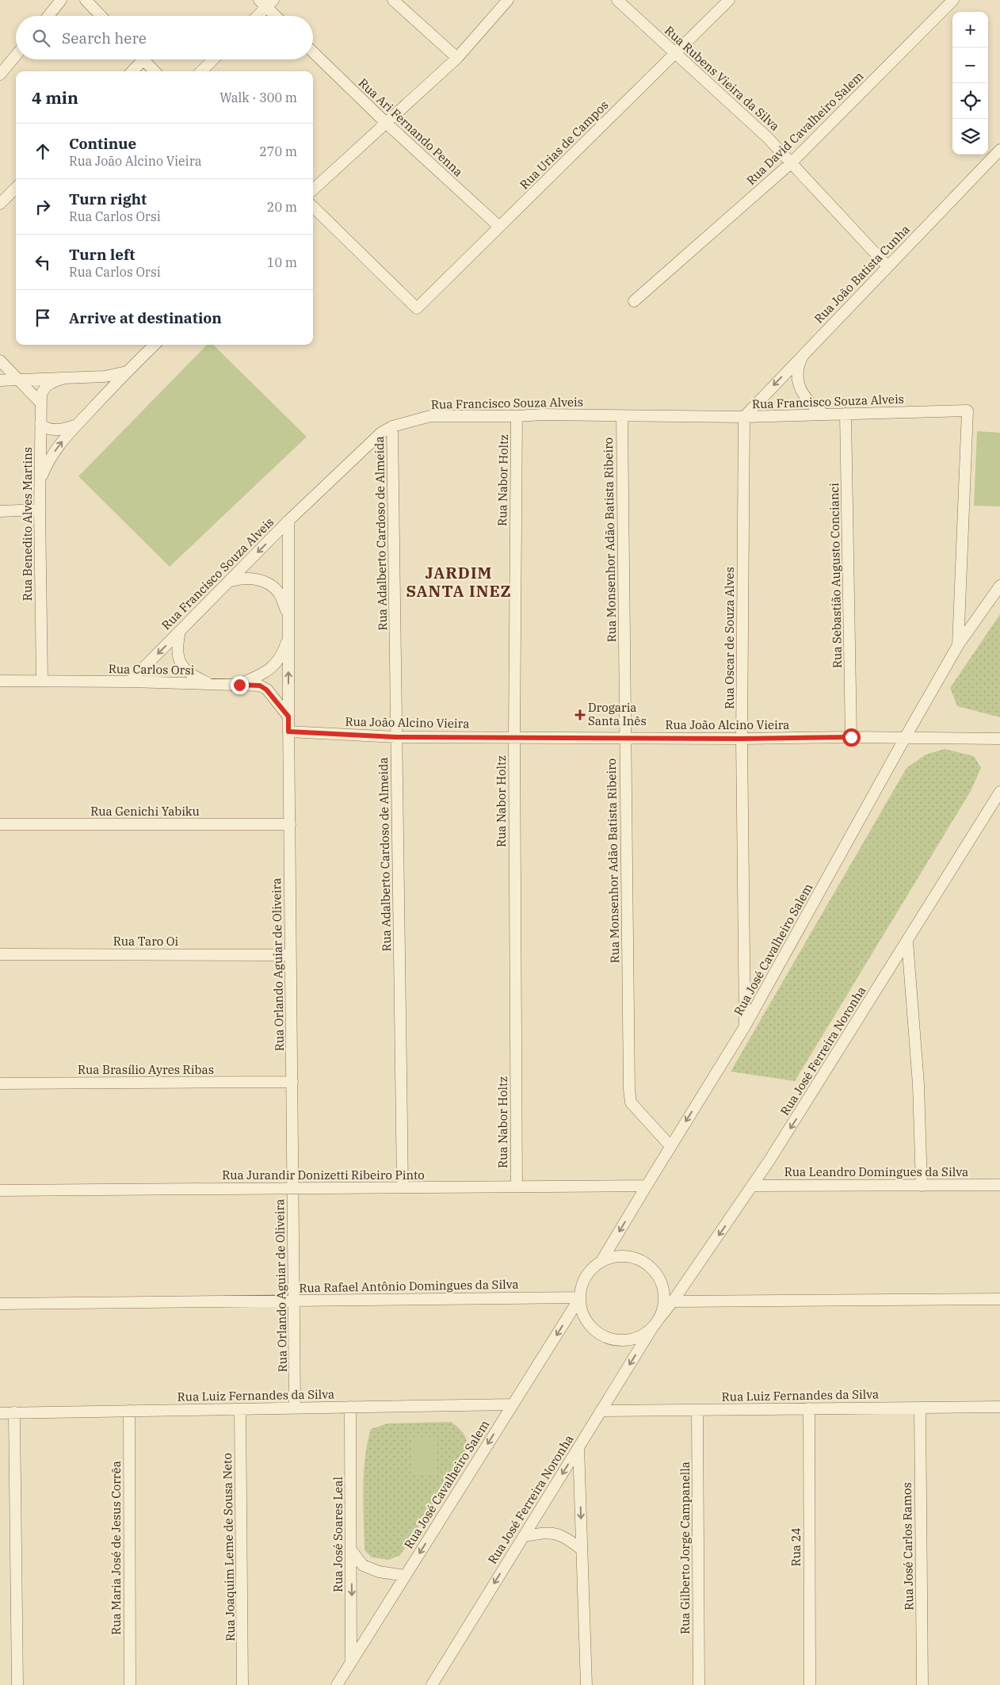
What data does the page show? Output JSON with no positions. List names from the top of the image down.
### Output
{
  "streets": {
    "street": [
      "Rua Rubens Vieira da Silva",
      "Rua Ari Fernando Penna",
      "Rua David Cavalheiro Salem",
      "Rua Urias de Campos",
      "Rua João Batista Cunha",
      "Rua Francisco Souza Alveis",
      "Rua Nabor Holtz",
      "Rua Benedito Alves Martins",
      "Rua Adalberto Cardoso de Almeida",
      "Rua Monsenhor Adão Batista Ribeiro",
      "Rua Sebastião Augusto Concianci",
      "Rua Oscar de Souza Alves",
      "Rua Carlos Orsi",
      "Rua João Alcino Vieira",
      "Rua Genichi Yabiku",
      "Rua Taro Oi",
      "Rua José Cavalheiro Salem",
      "Rua Orlando Aguiar de Oliveira",
      "Rua José Ferreira Noronha",
      "Rua Brasílio Ayres Ribas",
      "Rua Leandro Domingues da Silva",
      "Rua Jurandir Donizetti Ribeiro Pinto",
      "Rua Rafael Antônio Domingues da Silva",
      "Rua Luiz Fernandes da Silva",
      "Rua José Soares Leal",
      "Rua José Carlos Ramos",
      "Rua Joaquim Leme de Sousa Neto",
      "Rua 24",
      "Rua Maria José de Jesus Corrêa",
      "Rua Gilberto Jorge Campanella"
    ]
  },
  "crossings": [
    ["Rua Rubens Vieira da Silva", "Rua David Cavalheiro Salem"],
    ["Rua Rubens Vieira da Silva", "Rua Urias de Campos"],
    ["Rua Rubens Vieira da Silva", "Rua João Batista Cunha"],
    ["Rua Ari Fernando Penna", "Rua Urias de Campos"],
    ["Rua João Batista Cunha", "Rua Francisco Souza Alveis"],
    ["Rua João Batista Cunha", "Rua Oscar de Souza Alves"],
    ["Rua Francisco Souza Alveis", "Rua Nabor Holtz"],
    ["Rua Francisco Souza Alveis", "Rua Adalberto Cardoso de Almeida"],
    ["Rua Francisco Souza Alveis", "Rua Monsenhor Adão Batista Ribeiro"],
    ["Rua Francisco Souza Alveis", "Rua Sebastião Augusto Concianci"],
    ["Rua Francisco Souza Alveis", "Rua Oscar de Souza Alves"],
    ["Rua Francisco Souza Alveis", "Rua Carlos Orsi"],
    ["Rua Francisco Souza Alveis", "Rua José Cavalheiro Salem"],
    ["Rua Francisco Souza Alveis", "Rua Orlando Aguiar de Oliveira"],
    ["Rua Nabor Holtz", "Rua João Alcino Vieira"],
    ["Rua Nabor Holtz", "Rua Jurandir Donizetti Ribeiro Pinto"],
    ["Rua Benedito Alves Martins", "Rua Carlos Orsi"],
    ["Rua Adalberto Cardoso de Almeida", "Rua João Alcino Vieira"],
    ["Rua Adalberto Cardoso de Almeida", "Rua Jurandir Donizetti Ribeiro Pinto"],
    ["Rua Monsenhor Adão Batista Ribeiro", "Rua João Alcino Vieira"],
    ["Rua Monsenhor Adão Batista Ribeiro", "Rua José Cavalheiro Salem"],
    ["Rua Sebastião Augusto Concianci", "Rua João Alcino Vieira"],
    ["Rua Oscar de Souza Alves", "Rua João Alcino Vieira"],
    ["Rua Oscar de Souza Alves", "Rua José Cavalheiro Salem"],
    ["Rua Carlos Orsi", "Rua Orlando Aguiar de Oliveira"],
    ["Rua João Alcino Vieira", "Rua José Cavalheiro Salem"],
    ["Rua João Alcino Vieira", "Rua Orlando Aguiar de Oliveira"],
    ["Rua Genichi Yabiku", "Rua Orlando Aguiar de Oliveira"],
    ["Rua Taro Oi", "Rua Orlando Aguiar de Oliveira"],
    ["Rua José Cavalheiro Salem", "Rua José Ferreira Noronha"],
    ["Rua José Cavalheiro Salem", "Rua Jurandir Donizetti Ribeiro Pinto"],
    ["Rua José Cavalheiro Salem", "Rua Rafael Antônio Domingues da Silva"],
    ["Rua José Cavalheiro Salem", "Rua Luiz Fernandes da Silva"],
    ["Rua José Cavalheiro Salem", "Rua José Soares Leal"],
    ["Rua Orlando Aguiar de Oliveira", "Rua Brasílio Ayres Ribas"],
    ["Rua Orlando Aguiar de Oliveira", "Rua Jurandir Donizetti Ribeiro Pinto"],
    ["Rua Orlando Aguiar de Oliveira", "Rua Rafael Antônio Domingues da Silva"],
    ["Rua Orlando Aguiar de Oliveira", "Rua Luiz Fernandes da Silva"],
    ["Rua José Ferreira Noronha", "Rua Leandro Domingues da Silva"],
    ["Rua José Ferreira Noronha", "Rua Rafael Antônio Domingues da Silva"],
    ["Rua José Ferreira Noronha", "Rua Luiz Fernandes da Silva"],
    ["Rua Luiz Fernandes da Silva", "Rua José Soares Leal"],
    ["Rua Luiz Fernandes da Silva", "Rua José Carlos Ramos"],
    ["Rua Luiz Fernandes da Silva", "Rua Joaquim Leme de Sousa Neto"],
    ["Rua Luiz Fernandes da Silva", "Rua 24"],
    ["Rua Luiz Fernandes da Silva", "Rua Maria José de Jesus Corrêa"],
    ["Rua Luiz Fernandes da Silva", "Rua Gilberto Jorge Campanella"]
  ],
  "one_way": ["Rua José Cavalheiro Salem", "Rua José Ferreira Noronha", "Rua José Soares Leal"],
  "districts": ["JARDIM SANTA INEZ"],
  "places": {
    "health": ["Drogaria Santa Inês"]
  },
  "page": {
    "map_buttons": ["+", "−"],
    "search": "Search here",
    "heading": ["4 min", "Walk · 300 m"],
    "list": [
      ["Continue", "Rua João Alcino Vieira", "270 m"],
      ["Turn right", "Rua Carlos Orsi", "20 m"],
      ["Turn left", "Rua Carlos Orsi", "10 m"],
      "Arrive at destination"
    ]
  }
}
